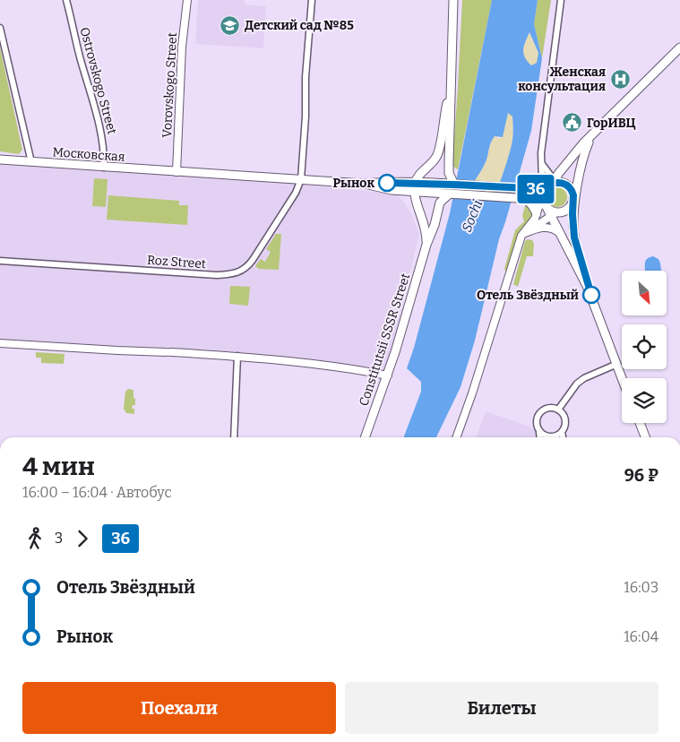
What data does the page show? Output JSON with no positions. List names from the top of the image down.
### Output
{
  "streets": {
    "main road": ["Московская", "Constitutsii SSSR Street"],
    "street": ["Ostrovskogo Street", "Vorovskogo Street", "Roz Street"]
  },
  "crossings": [
    ["Ostrovskogo Street", "Московская"],
    ["Vorovskogo Street", "Московская"],
    ["Московская", "Roz Street"]
  ],
  "water": ["Sochi"],
  "places": {
    "school or university": ["Детский сад №85"],
    "hospital": ["Женская консультация"],
    "public building": ["ГорИВЦ"],
    "other": ["Рынок", "Отель Звёздный"]
  },
  "lines": ["bus line 36"],
  "north": "bottom right",
  "page": {
    "on_map": "36",
    "heading": ["4 мин", "16:00 – 16:04 · Автобус", "96 ₽"],
    "legs": ["3", "36"],
    "list": [
      {
        "name": "Отель Звёздный",
        "value": "16:03"
      },
      {
        "name": "Рынок",
        "value": "16:04"
      }
    ],
    "buttons": ["Поехали", "Билеты"]
  }
}
